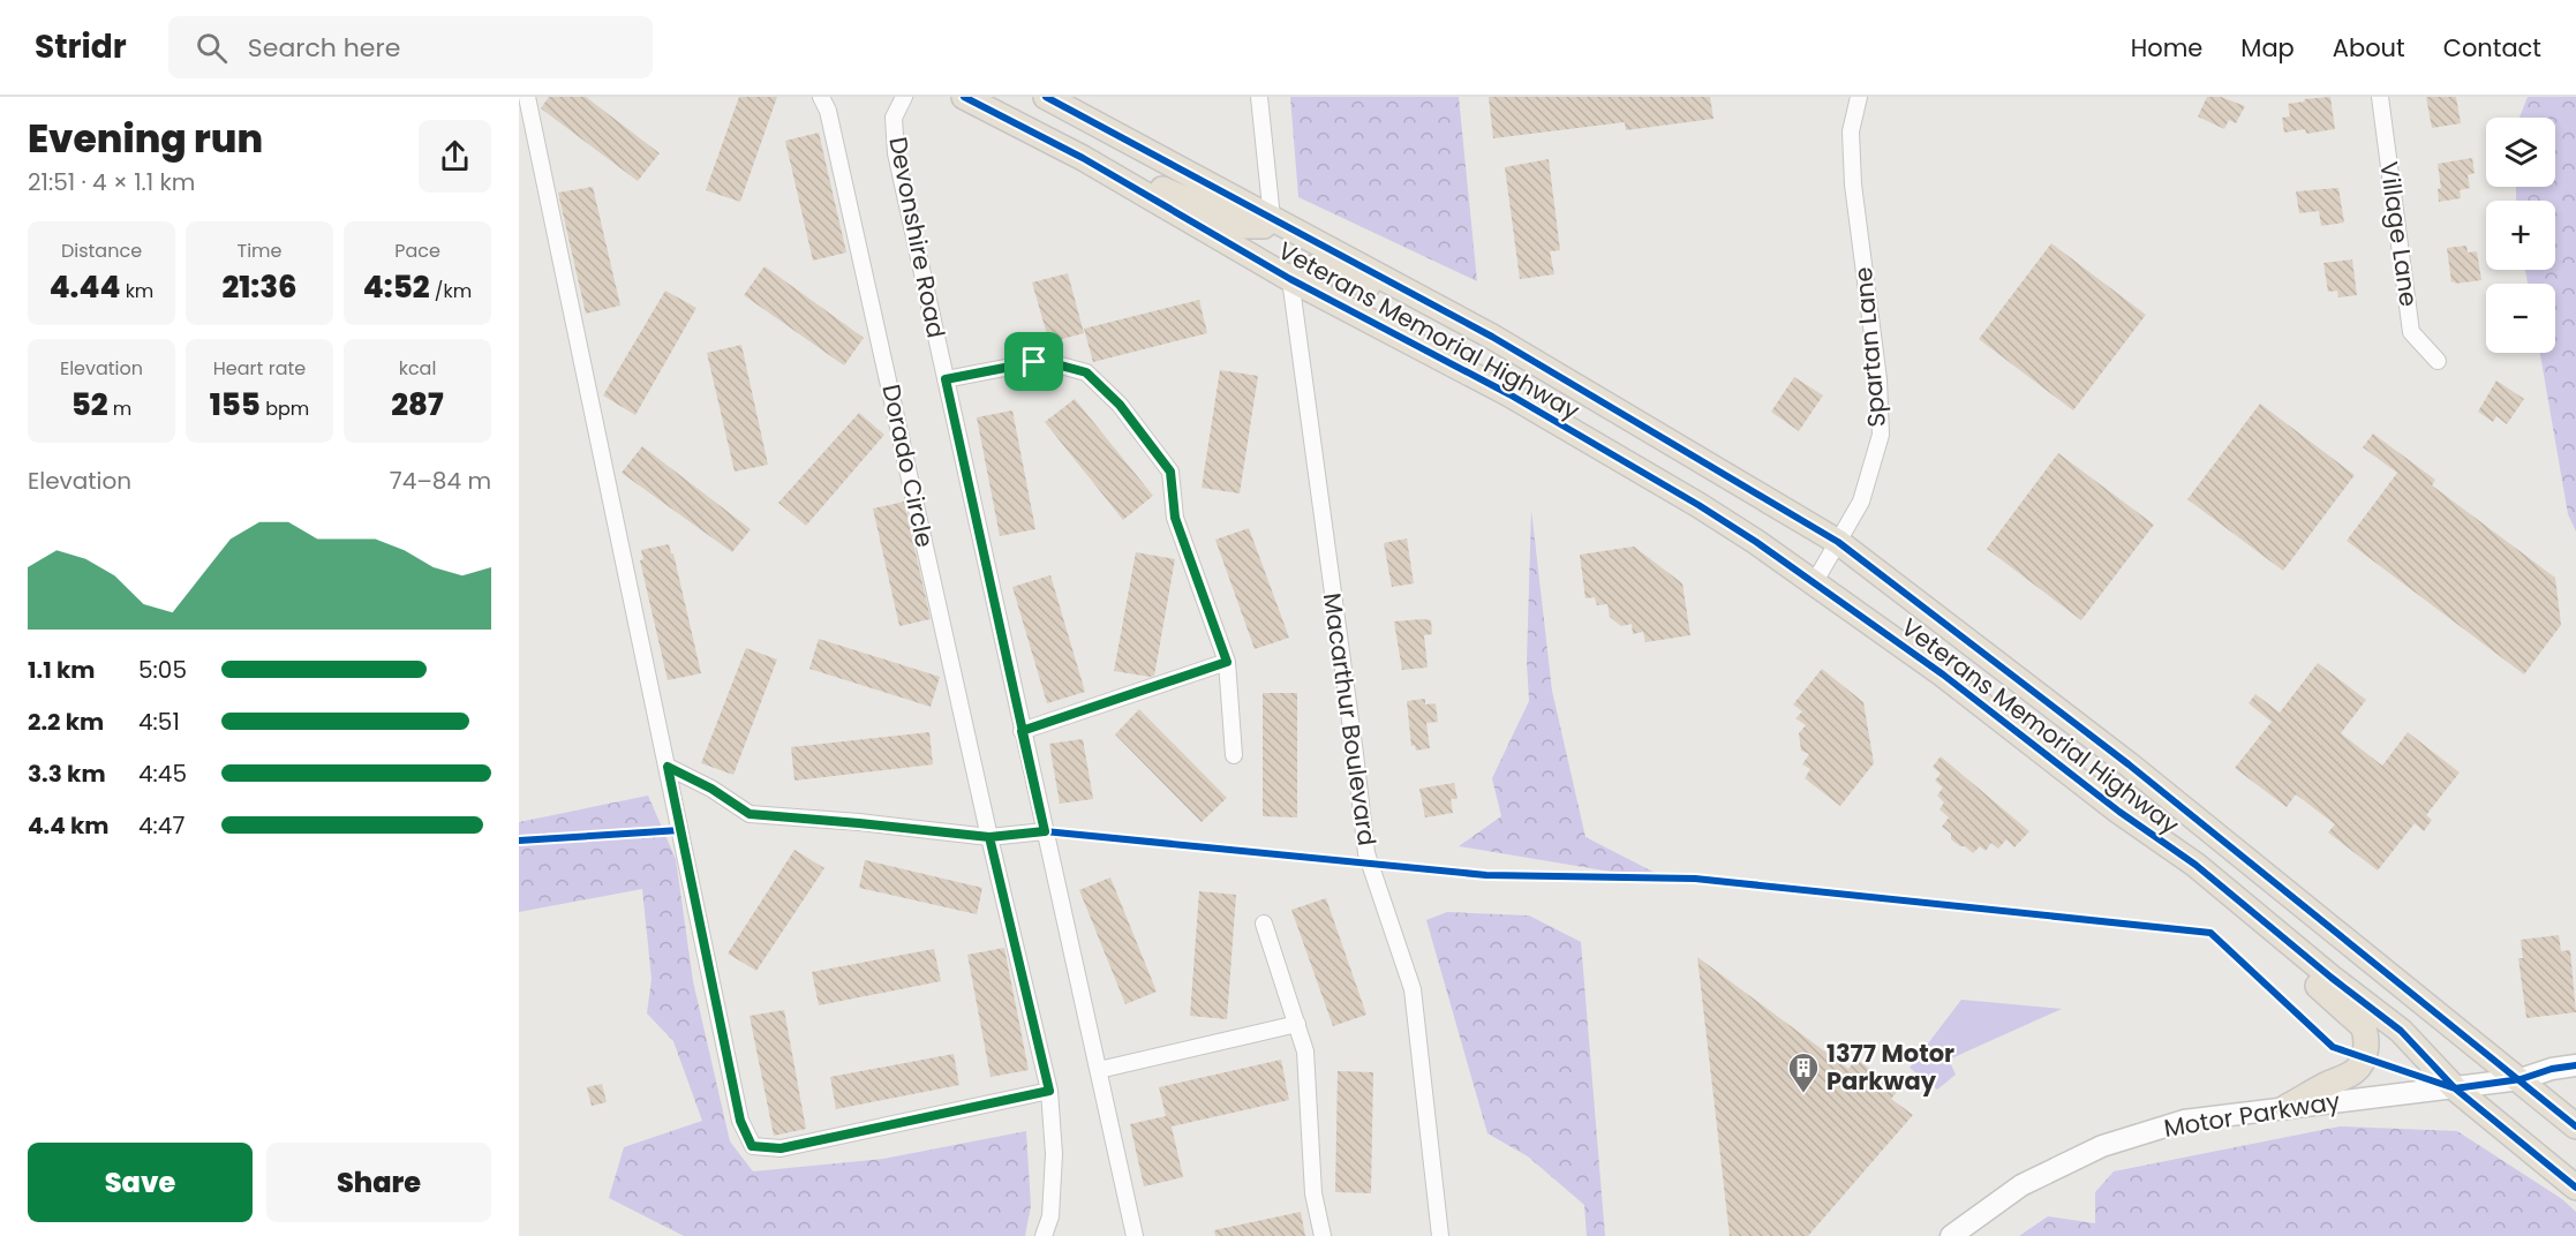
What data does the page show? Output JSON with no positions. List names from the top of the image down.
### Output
{
  "streets": {
    "highway": ["Veterans Memorial Highway"],
    "main road": ["Motor Parkway"],
    "street": [
      "Village Lane",
      "Devonshire Road",
      "Spartan Lane",
      "Dorado Circle",
      "Macarthur Boulevard"
    ]
  },
  "crossings": [
    ["Veterans Memorial Highway", "Spartan Lane"],
    ["Veterans Memorial Highway", "Macarthur Boulevard"],
    ["Veterans Memorial Highway", "Motor Parkway"]
  ],
  "places": {
    "building": ["1377 Motor Parkway"]
  },
  "page": {
    "header": "Stridr",
    "search": "Search here",
    "nav": [
      "Home",
      "Map",
      "About",
      "Contact"
    ],
    "heading": ["Evening run", "21:51 · 4 × 1.1 km"],
    "map_buttons": ["+", "−"],
    "stats": [
      ["Distance", "4.44 km"],
      ["Time", "21:36"],
      ["Pace", "4:52 /km"],
      ["Elevation", "52 m"],
      ["Heart rate", "155 bpm"],
      ["kcal", "287"]
    ],
    "chart": ["Elevation", "74–84 m"],
    "list": [
      {
        "name": "1.1 km",
        "note": "5:05"
      },
      {
        "name": "2.2 km",
        "note": "4:51"
      },
      {
        "name": "3.3 km",
        "note": "4:45"
      },
      {
        "name": "4.4 km",
        "note": "4:47"
      }
    ],
    "buttons": ["Save", "Share"]
  }
}
